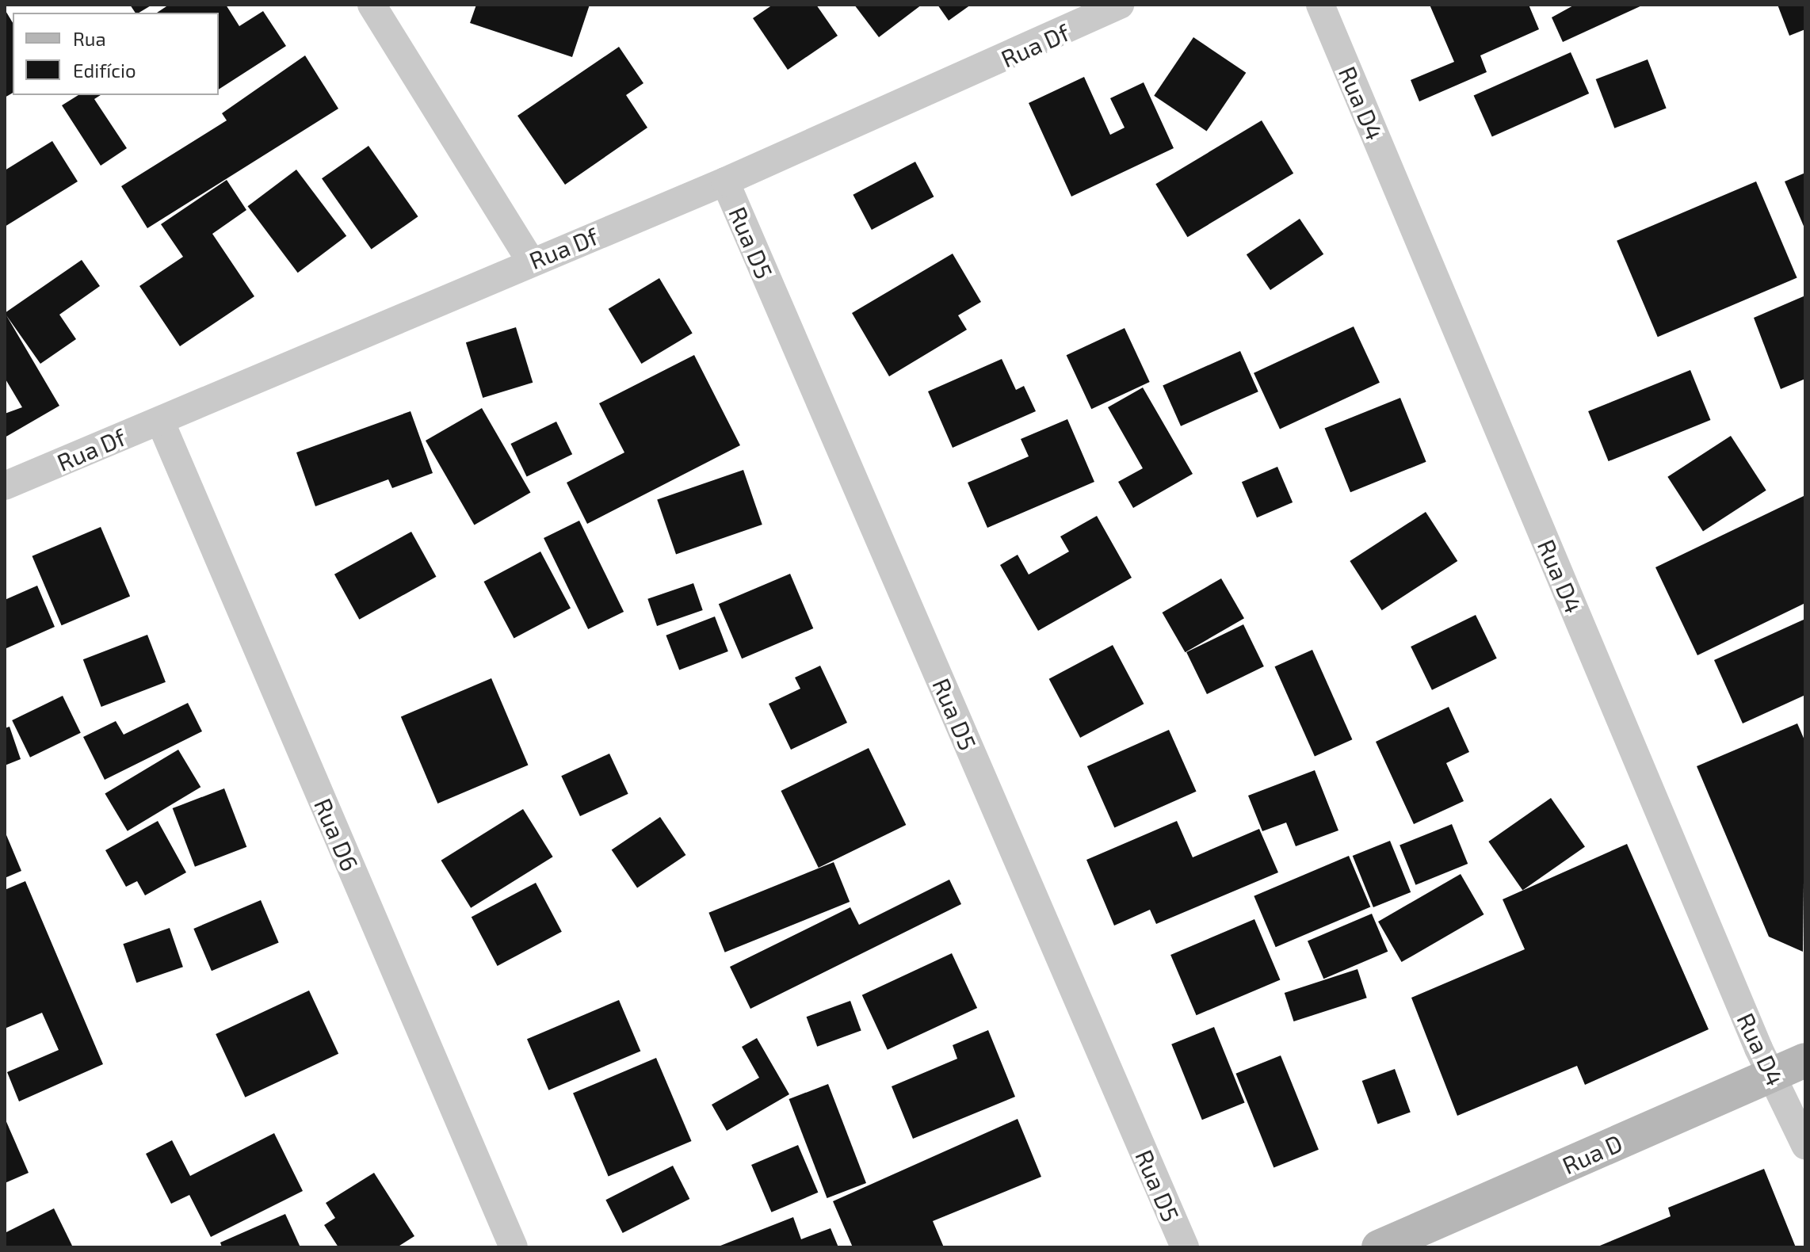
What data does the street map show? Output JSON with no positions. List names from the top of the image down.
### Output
{
  "streets": {
    "street": [
      "Rua Df",
      "Rua D4",
      "Rua D5",
      "Rua D6",
      "Rua D"
    ]
  },
  "crossings": [
    ["Rua Df", "Rua D5"],
    ["Rua Df", "Rua D6"],
    ["Rua D4", "Rua D"]
  ],
  "legend": ["Rua", "Edifício"]
}
